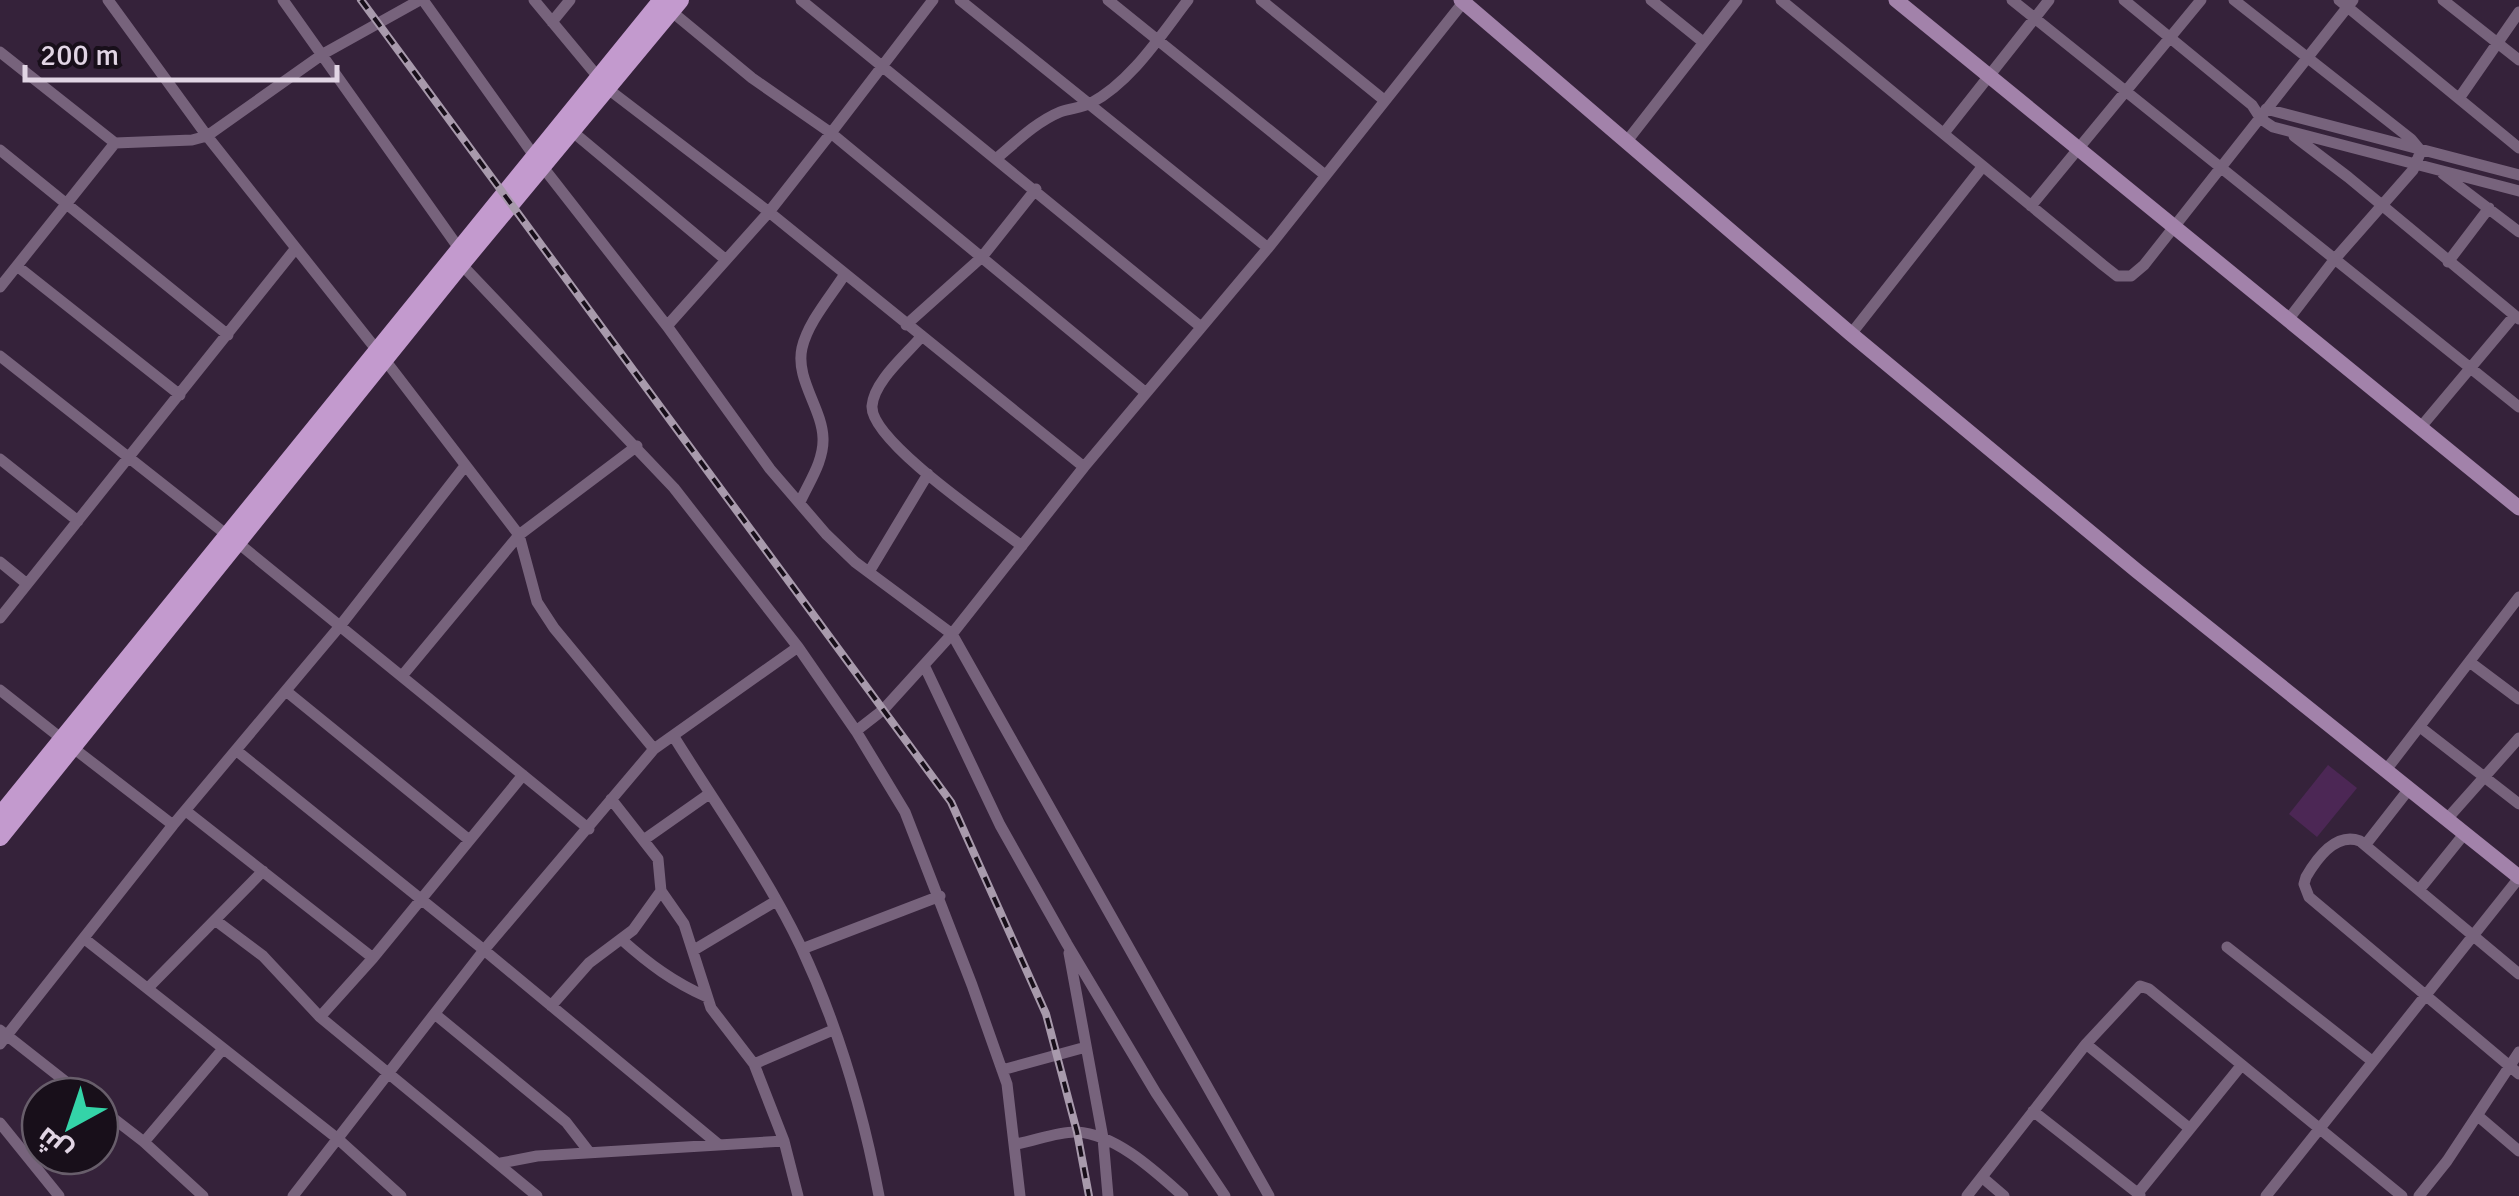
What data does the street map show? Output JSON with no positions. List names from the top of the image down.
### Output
{
  "scale_bar": "200 m",
  "north": "bottom left"
}
